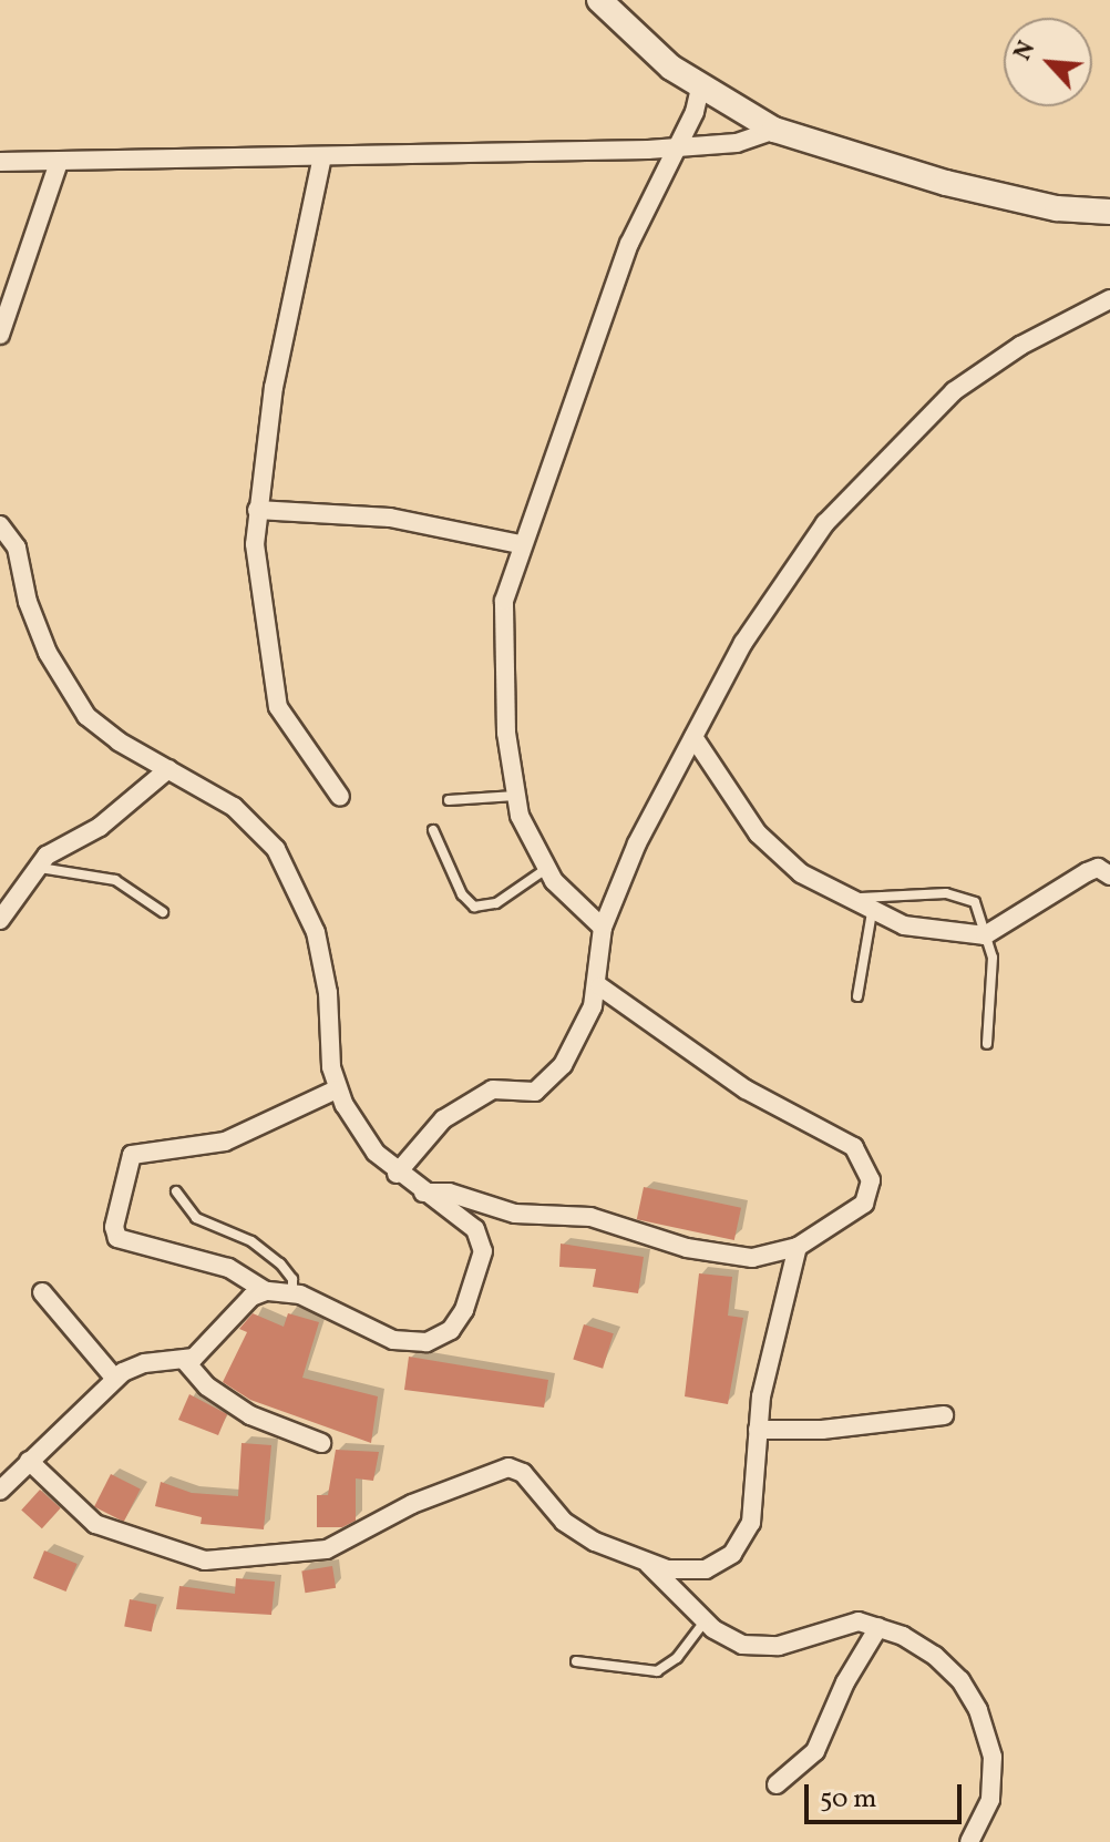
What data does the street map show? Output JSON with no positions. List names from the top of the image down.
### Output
{
  "scale_bar": "50 m",
  "north": "top left"
}
